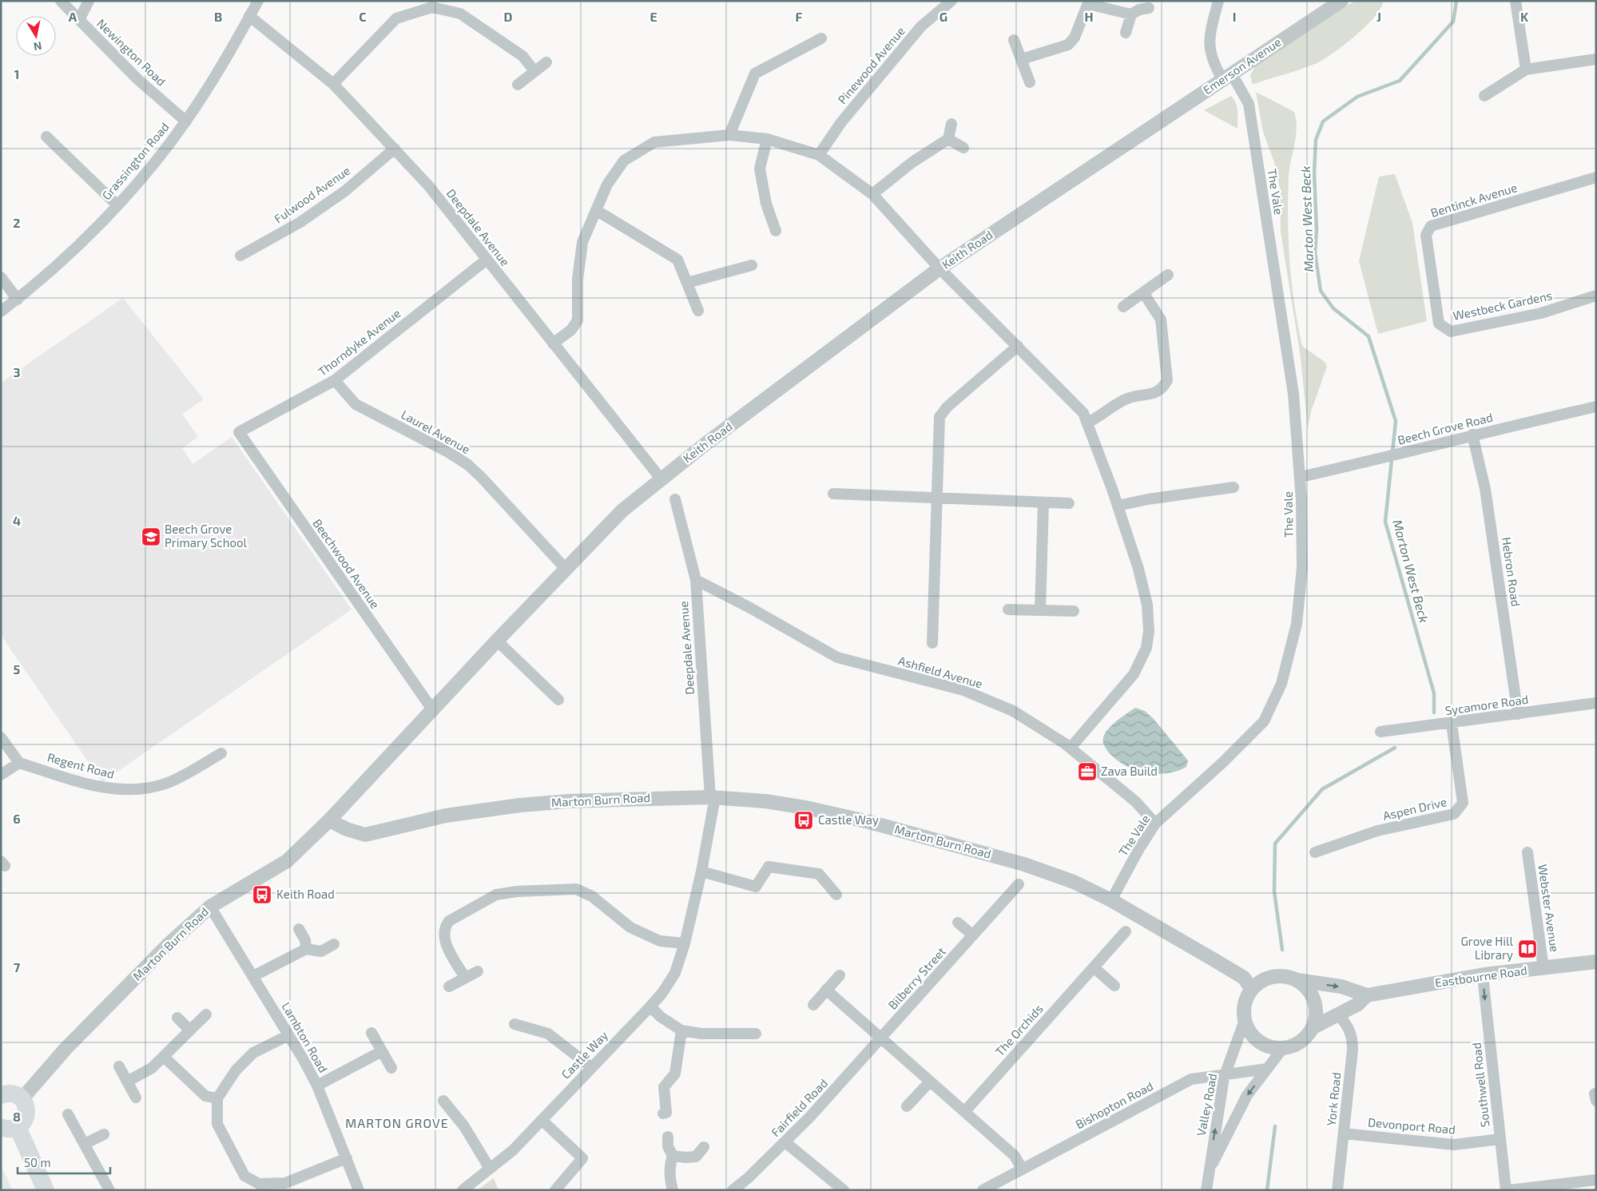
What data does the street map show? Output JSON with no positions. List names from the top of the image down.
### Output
{
  "streets": {
    "street": [
      "Newington Road",
      "Pinewood Avenue",
      "Emerson Avenue",
      "Grassington Road",
      "The Vale",
      "Fulwood Avenue",
      "Bentinck Avenue",
      "Deepdale Avenue",
      "Keith Road",
      "Westbeck Gardens",
      "Thorndyke Avenue",
      "Beech Grove Road",
      "Laurel Avenue",
      "Beechwood Avenue",
      "Hebron Road",
      "Ashfield Avenue",
      "Sycamore Road",
      "Regent Road",
      "Marton Burn Road",
      "Aspen Drive",
      "Webster Avenue",
      "Eastbourne Road",
      "Bilberry Street",
      "The Orchids",
      "Lambton Road",
      "Castle Way",
      "Southwell Road",
      "York Road",
      "Valley Road",
      "Bishopton Road",
      "Fairfield Road",
      "Devonport Road"
    ]
  },
  "crossings": [
    ["Newington Road", "Grassington Road"],
    ["Emerson Avenue", "The Vale"],
    ["Emerson Avenue", "Keith Road"],
    ["Grassington Road", "Deepdale Avenue"],
    ["The Vale", "Beech Grove Road"],
    ["The Vale", "Ashfield Avenue"],
    ["The Vale", "Marton Burn Road"],
    ["Fulwood Avenue", "Deepdale Avenue"],
    ["Bentinck Avenue", "Westbeck Gardens"],
    ["Deepdale Avenue", "Keith Road"],
    ["Deepdale Avenue", "Thorndyke Avenue"],
    ["Deepdale Avenue", "Ashfield Avenue"],
    ["Deepdale Avenue", "Marton Burn Road"],
    ["Deepdale Avenue", "Castle Way"],
    ["Keith Road", "Laurel Avenue"],
    ["Keith Road", "Beechwood Avenue"],
    ["Keith Road", "Marton Burn Road"],
    ["Thorndyke Avenue", "Laurel Avenue"],
    ["Thorndyke Avenue", "Beechwood Avenue"],
    ["Beech Grove Road", "Hebron Road"],
    ["Hebron Road", "Sycamore Road"],
    ["Sycamore Road", "Aspen Drive"],
    ["Marton Burn Road", "Lambton Road"],
    ["Marton Burn Road", "Castle Way"],
    ["Marton Burn Road", "Valley Road"],
    ["Webster Avenue", "Eastbourne Road"],
    ["Eastbourne Road", "Southwell Road"],
    ["Bilberry Street", "Fairfield Road"],
    ["Southwell Road", "Devonport Road"],
    ["York Road", "Devonport Road"],
    ["Valley Road", "Bishopton Road"]
  ],
  "one_way": ["Southwell Road"],
  "districts": ["MARTON GROVE"],
  "water": ["Marton West Beck"],
  "places": {
    "school or university": ["Beech Grove Primary School"],
    "office": ["Zava Build"],
    "bus stop": ["Castle Way", "Keith Road"],
    "library": ["Grove Hill Library"]
  },
  "scale_bar": "50 m",
  "north": "bottom",
  "grid": {
    "columns": [
      "A",
      "B",
      "C",
      "D",
      "E",
      "F",
      "G",
      "H",
      "I",
      "J",
      "K"
    ],
    "rows": [
      "1",
      "2",
      "3",
      "4",
      "5",
      "6",
      "7",
      "8"
    ]
  }
}
